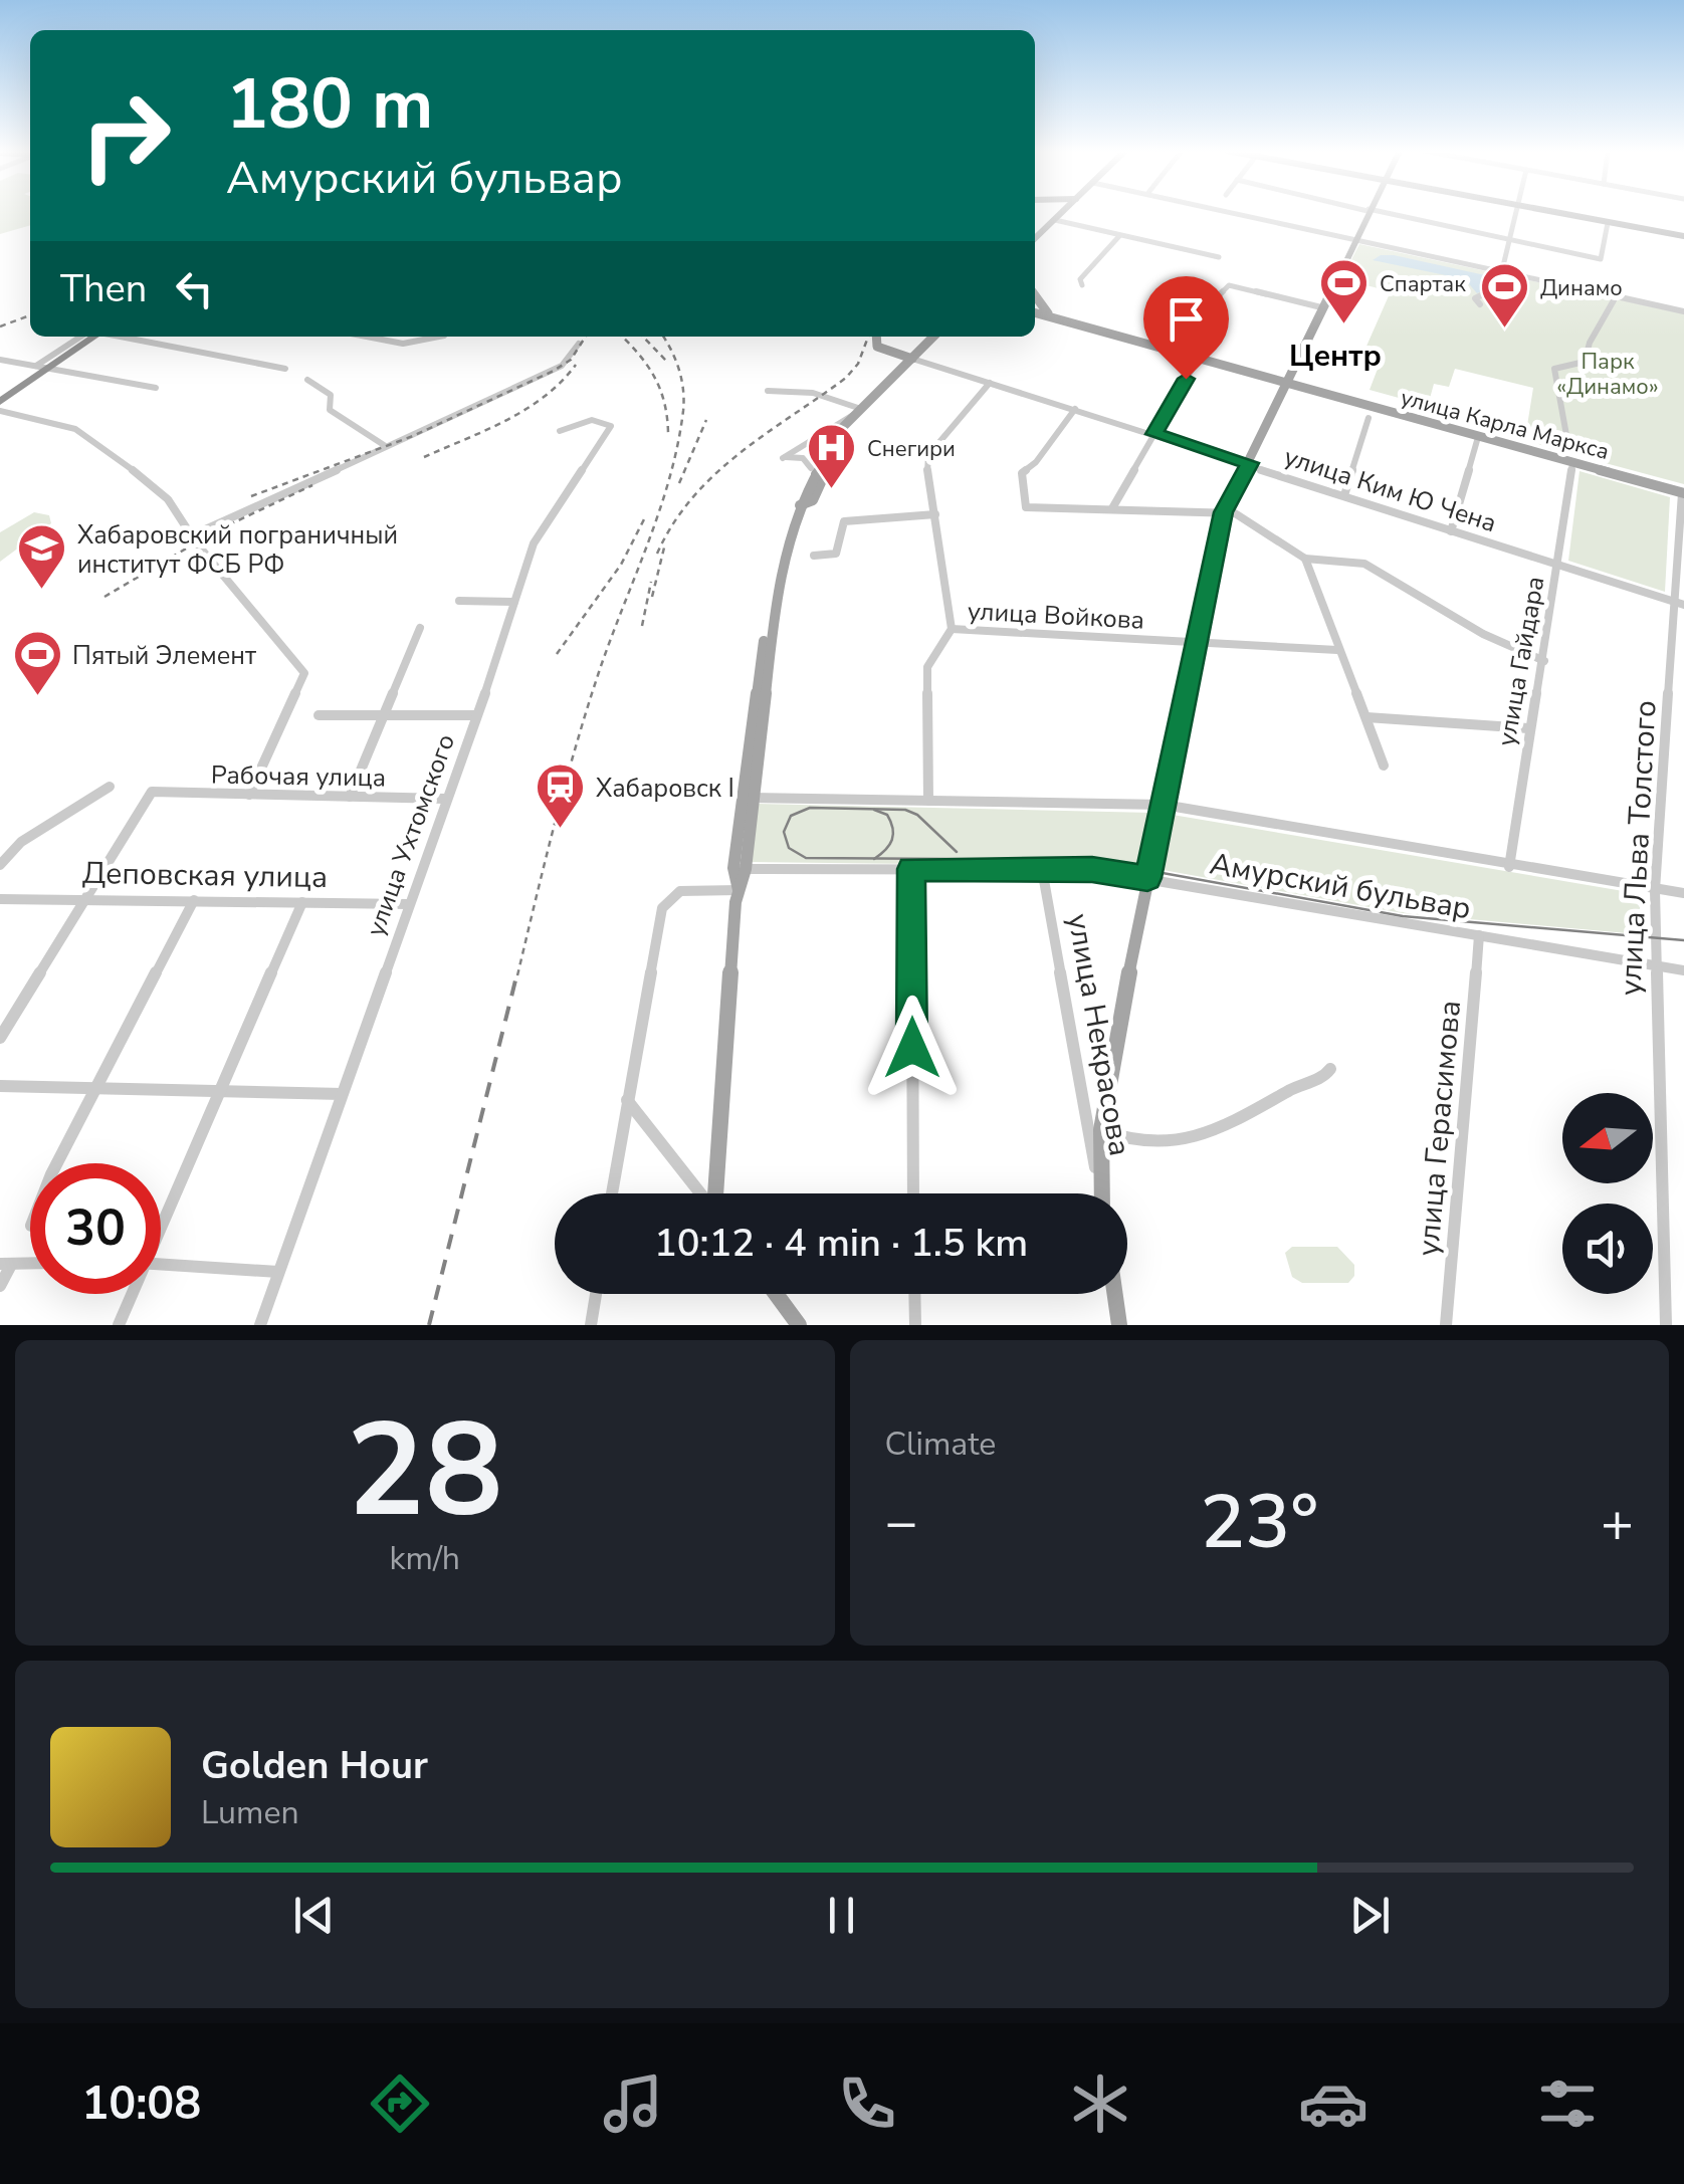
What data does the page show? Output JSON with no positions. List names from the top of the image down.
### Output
{
  "streets": {
    "main road": ["улица Карла Маркса"],
    "street": [
      "улица Ким Ю Чена",
      "улица Войкова",
      "улица Гайдара",
      "Рабочая улица",
      "улица Ухтомского",
      "улица Льва Толстого",
      "Деповская улица",
      "Амурский бульвар",
      "улица Некрасова",
      "улица Герасимова"
    ]
  },
  "crossings": [
    ["улица Карла Маркса", "улица Гайдара"],
    ["улица Карла Маркса", "улица Льва Толстого"],
    ["улица Ким Ю Чена", "улица Гайдара"],
    ["улица Ким Ю Чена", "улица Льва Толстого"],
    ["улица Гайдара", "Амурский бульвар"],
    ["Рабочая улица", "улица Ухтомского"],
    ["Рабочая улица", "Деповская улица"],
    ["улица Ухтомского", "Деповская улица"],
    ["улица Льва Толстого", "Амурский бульвар"],
    ["Амурский бульвар", "улица Некрасова"],
    ["Амурский бульвар", "улица Герасимова"]
  ],
  "districts": ["Центр"],
  "parks": ["Парк «Динамо»"],
  "places": {
    "sports": ["Спартак", "Динамо", "Пятый Элемент"],
    "hospital": ["Снегири"],
    "school or university": ["Хабаровский пограничный институт ФСБ РФ"],
    "station": ["Хабаровск I"]
  },
  "north": "left",
  "page": {
    "turn": ["180 m", "Амурский бульвар"],
    "then": "Then",
    "limit": "30",
    "trip": "10:12 · 4 min · 1.5 km",
    "tile": [
      ["28", "km/h"],
      "Climate"
    ],
    "heat": ["−", "23°", "+"],
    "song": ["Golden Hour", "Lumen"],
    "tabs": "10:08"
  }
}
